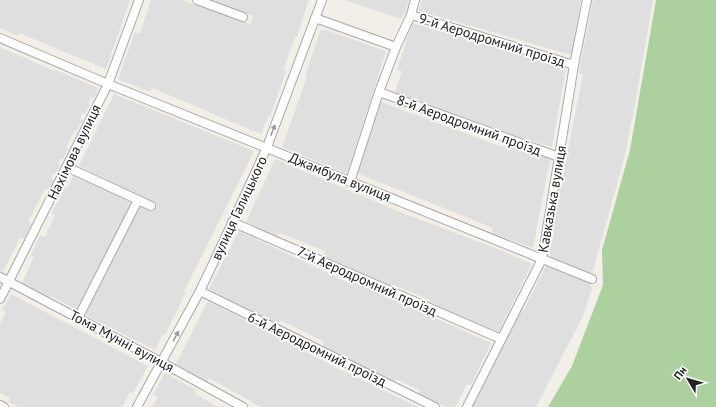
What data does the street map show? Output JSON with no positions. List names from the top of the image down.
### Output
{
  "streets": {
    "street": [
      "9-й Аеродромний проїзд",
      "8-й Аеродромний проїзд",
      "Нахімова вулиця",
      "Джамбула вулиця",
      "Кавказька вулиця",
      "вулиця Галицького",
      "7-й Аеродромний проїзд",
      "Тома Мунні вулиця",
      "6-й Аеродромний проїзд"
    ]
  },
  "crossings": [
    ["9-й Аеродромний проїзд", "Кавказька вулиця"],
    ["8-й Аеродромний проїзд", "Кавказька вулиця"],
    ["Нахімова вулиця", "Джамбула вулиця"],
    ["Нахімова вулиця", "Тома Мунні вулиця"],
    ["Джамбула вулиця", "Кавказька вулиця"],
    ["Джамбула вулиця", "вулиця Галицького"],
    ["Кавказька вулиця", "7-й Аеродромний проїзд"],
    ["вулиця Галицького", "7-й Аеродромний проїзд"],
    ["вулиця Галицького", "Тома Мунні вулиця"],
    ["вулиця Галицького", "6-й Аеродромний проїзд"]
  ],
  "one_way": ["вулиця Галицького"],
  "north": "top left"
}
